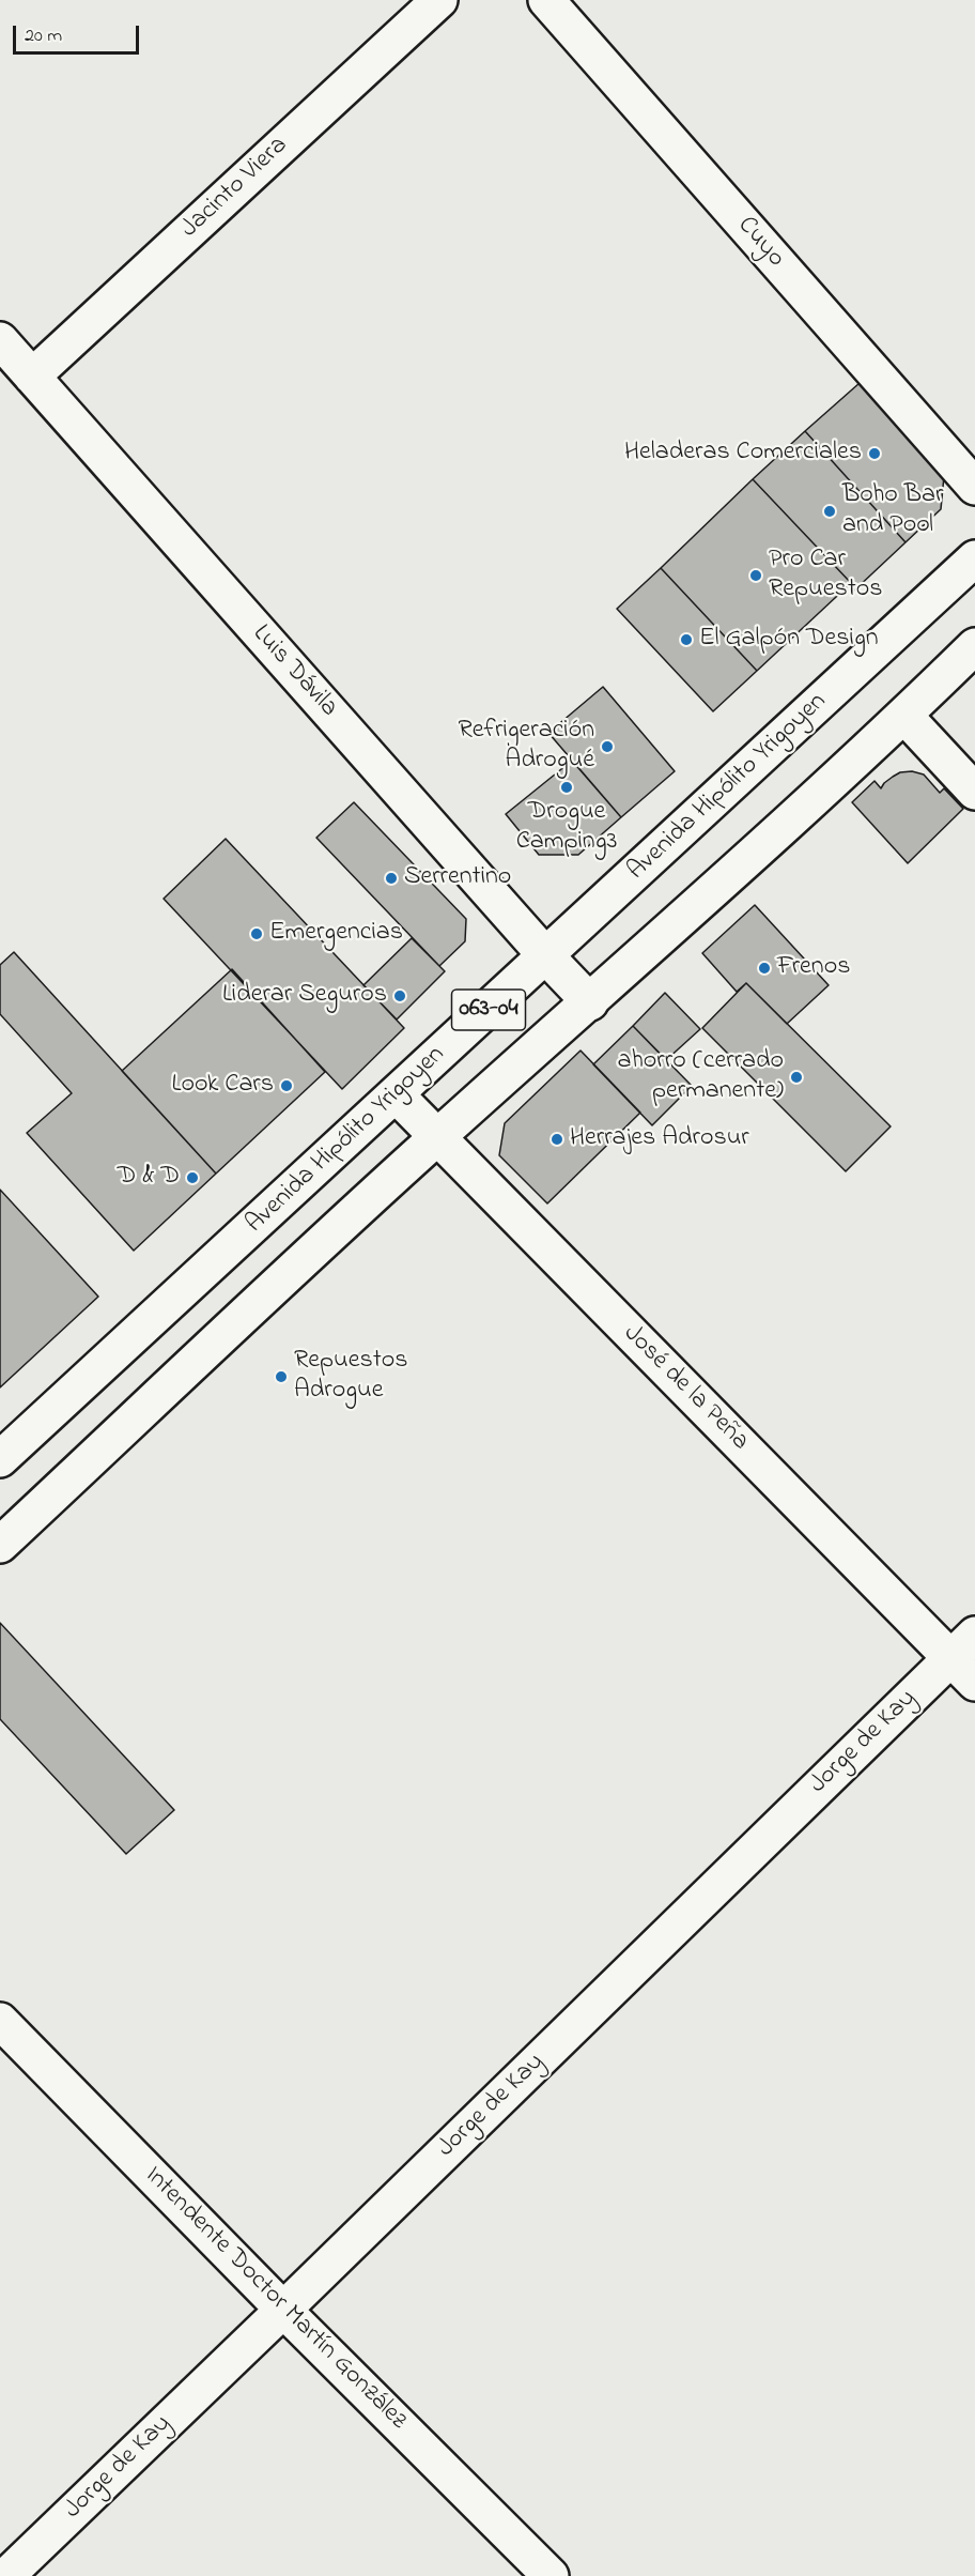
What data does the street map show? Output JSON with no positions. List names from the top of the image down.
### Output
{
  "streets": {
    "street": [
      "Jacinto Viera",
      "Cuyo",
      "Luis Dávila",
      "Avenida Hipólito Yrigoyen",
      "063-04",
      "José de la Peña",
      "Jorge de Kay",
      "Intendente Doctor Martín González"
    ]
  },
  "crossings": [
    ["Jacinto Viera", "Luis Dávila"],
    ["Luis Dávila", "Avenida Hipólito Yrigoyen"],
    ["Luis Dávila", "063-04"],
    ["Avenida Hipólito Yrigoyen", "José de la Peña"],
    ["063-04", "José de la Peña"],
    ["José de la Peña", "Jorge de Kay"],
    ["Jorge de Kay", "Intendente Doctor Martín González"]
  ],
  "places": [
    "Heladeras Comerciales",
    "Boho Bar and Pool",
    "Pro Car Repuestos",
    "El Galpón Design",
    "Refrigeración Adrogué",
    "Drogue Camping3",
    "Serrentino",
    "Emergencias",
    "Frenos",
    "Liderar Seguros",
    "ahorro (cerrado permanente)",
    "Look Cars",
    "Herrajes Adrosur",
    "D & D",
    "Repuestos Adrogue"
  ],
  "scale_bar": "20 m"
}
